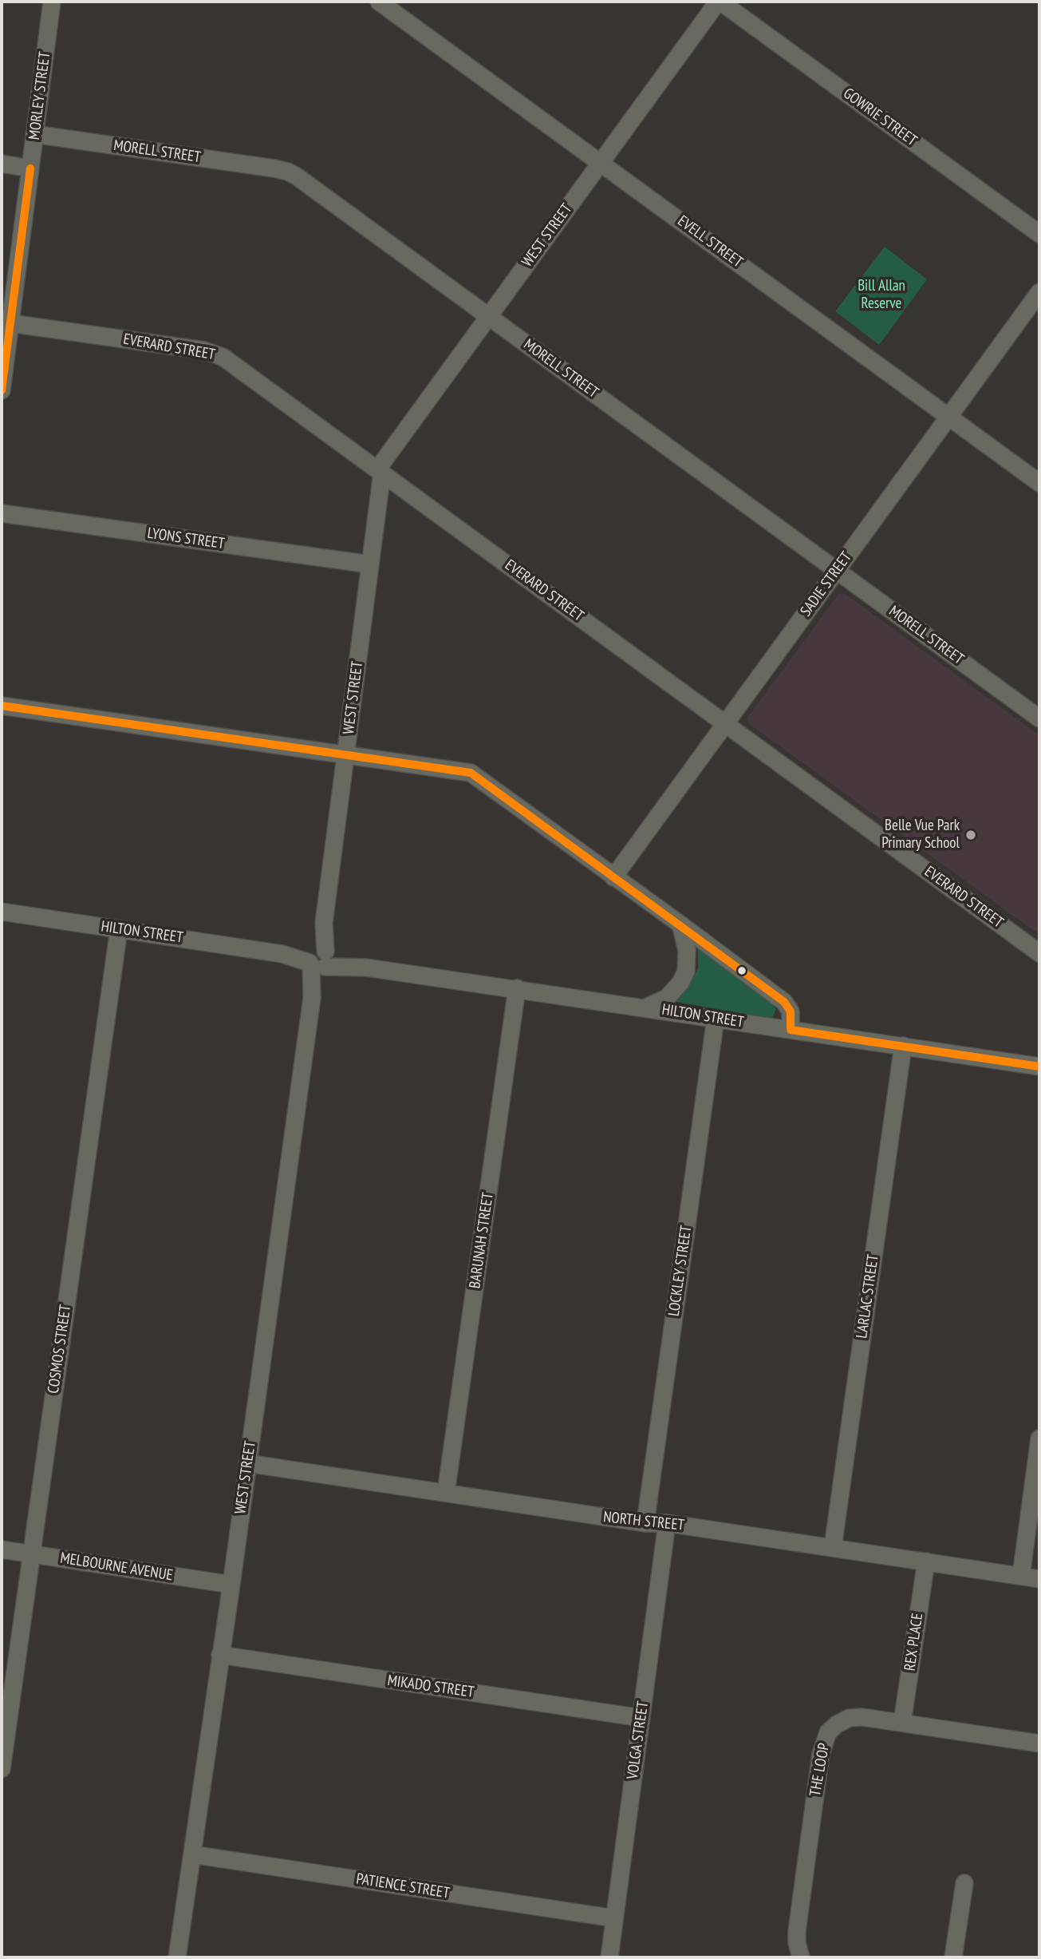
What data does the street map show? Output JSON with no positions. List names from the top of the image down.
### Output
{
  "streets": {
    "street": [
      "MORLEY STREET",
      "GOWRIE STREET",
      "MORELL STREET",
      "WEST STREET",
      "EVELL STREET",
      "EVERARD STREET",
      "LYONS STREET",
      "SADIE STREET",
      "HILTON STREET",
      "BARUNAH STREET",
      "LOCKLEY STREET",
      "LARLAC STREET",
      "COSMOS STREET",
      "NORTH STREET",
      "MELBOURNE AVENUE",
      "REX PLACE",
      "MIKADO STREET",
      "VOLGA STREET",
      "THE LOOP",
      "PATIENCE STREET"
    ]
  },
  "crossings": [
    ["MORLEY STREET", "MORELL STREET"],
    ["MORLEY STREET", "EVERARD STREET"],
    ["GOWRIE STREET", "WEST STREET"],
    ["MORELL STREET", "WEST STREET"],
    ["MORELL STREET", "SADIE STREET"],
    ["WEST STREET", "EVELL STREET"],
    ["WEST STREET", "EVERARD STREET"],
    ["WEST STREET", "LYONS STREET"],
    ["WEST STREET", "HILTON STREET"],
    ["WEST STREET", "NORTH STREET"],
    ["WEST STREET", "MELBOURNE AVENUE"],
    ["WEST STREET", "MIKADO STREET"],
    ["WEST STREET", "PATIENCE STREET"],
    ["EVELL STREET", "SADIE STREET"],
    ["EVERARD STREET", "SADIE STREET"],
    ["HILTON STREET", "BARUNAH STREET"],
    ["HILTON STREET", "LOCKLEY STREET"],
    ["HILTON STREET", "LARLAC STREET"],
    ["HILTON STREET", "COSMOS STREET"],
    ["BARUNAH STREET", "NORTH STREET"],
    ["LOCKLEY STREET", "NORTH STREET"],
    ["LARLAC STREET", "NORTH STREET"],
    ["COSMOS STREET", "MELBOURNE AVENUE"],
    ["NORTH STREET", "REX PLACE"],
    ["NORTH STREET", "VOLGA STREET"],
    ["REX PLACE", "THE LOOP"],
    ["MIKADO STREET", "VOLGA STREET"],
    ["VOLGA STREET", "PATIENCE STREET"]
  ],
  "parks": ["Bill Allan Reserve"],
  "places": ["Belle Vue Park Primary School"]
}
